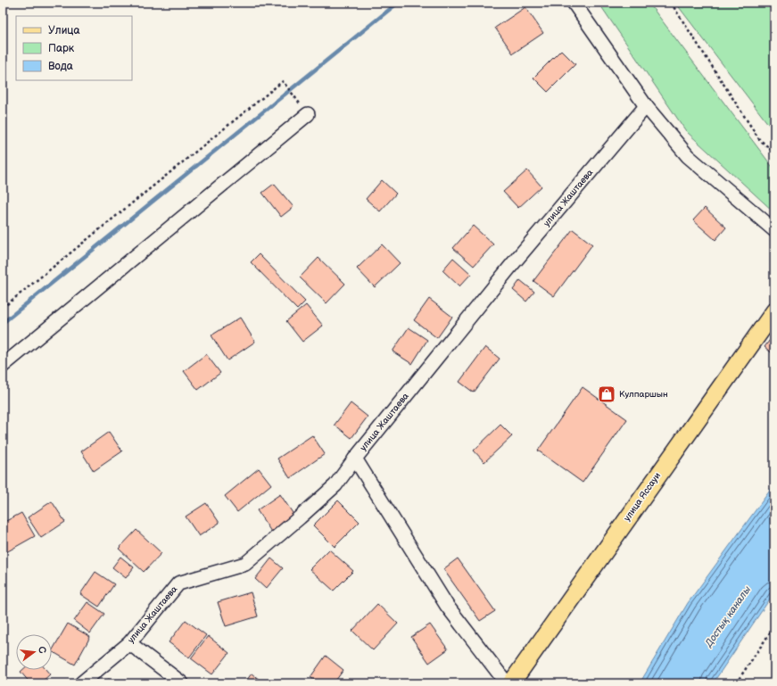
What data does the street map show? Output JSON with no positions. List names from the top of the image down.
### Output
{
  "streets": {
    "main road": ["улица Яссауи"],
    "street": ["улица Жаштаева"]
  },
  "water": ["Достық каналы"],
  "places": {
    "shop": ["Кулпаршын"]
  },
  "legend": ["Улица", "Парк", "Вода"],
  "north": "right"
}
